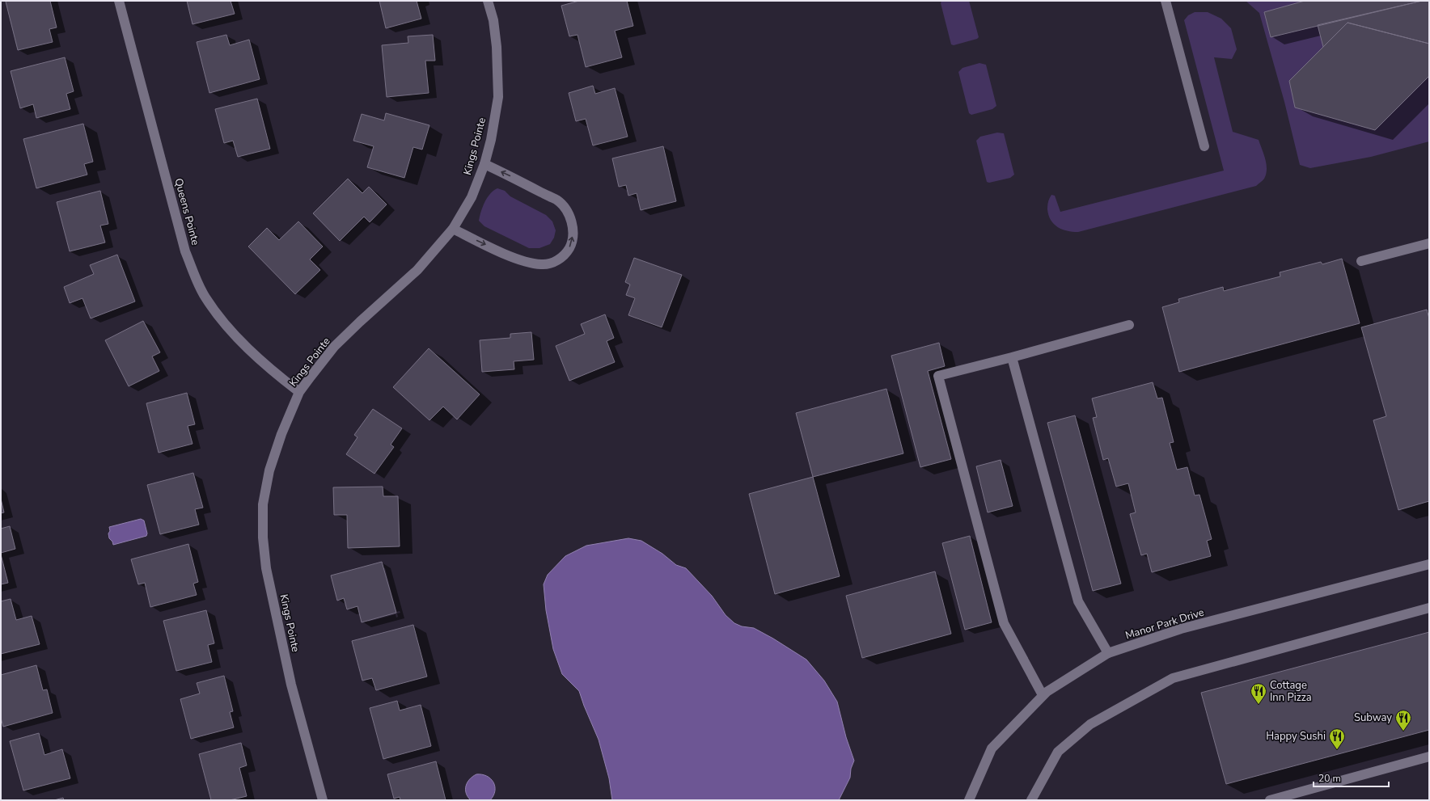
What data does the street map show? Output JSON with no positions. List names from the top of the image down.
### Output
{
  "streets": {
    "street": ["Kings Pointe", "Queens Pointe", "Manor Park Drive"]
  },
  "crossings": [
    ["Kings Pointe", "Queens Pointe"]
  ],
  "places": {
    "restaurant": ["Cottage Inn Pizza", "Subway", "Happy Sushi"]
  },
  "scale_bar": "20 m"
}
